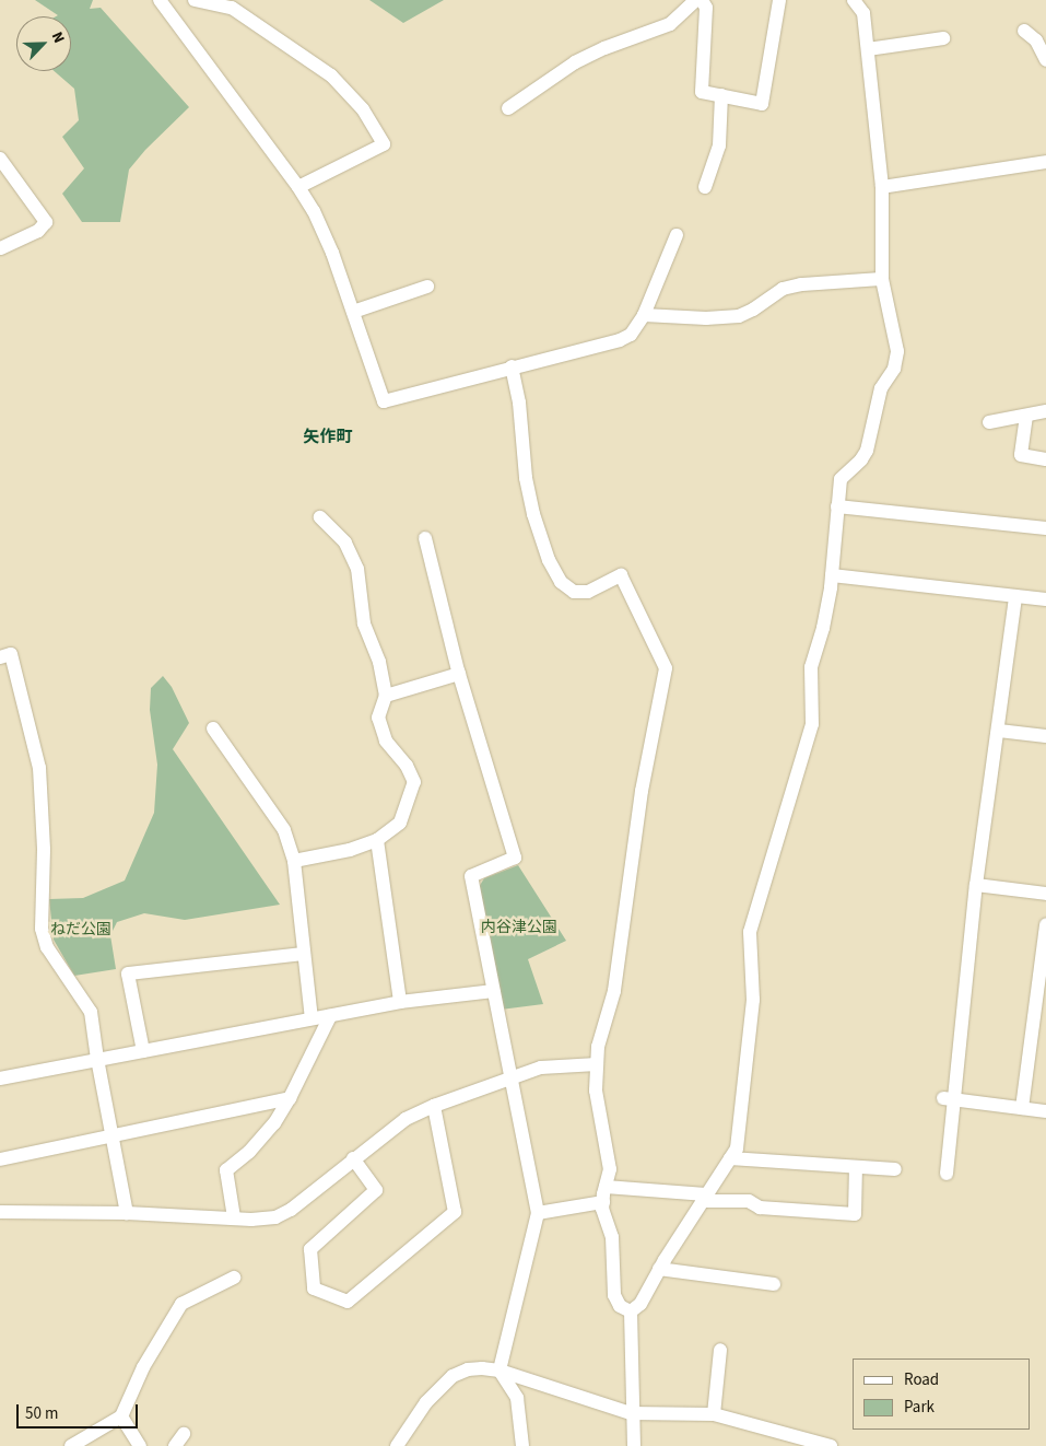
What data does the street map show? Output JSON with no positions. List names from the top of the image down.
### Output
{
  "districts": ["矢作町"],
  "parks": ["内谷津公園", "ねだ公園"],
  "legend": ["Road", "Park"],
  "scale_bar": "50 m",
  "north": "top right"
}
